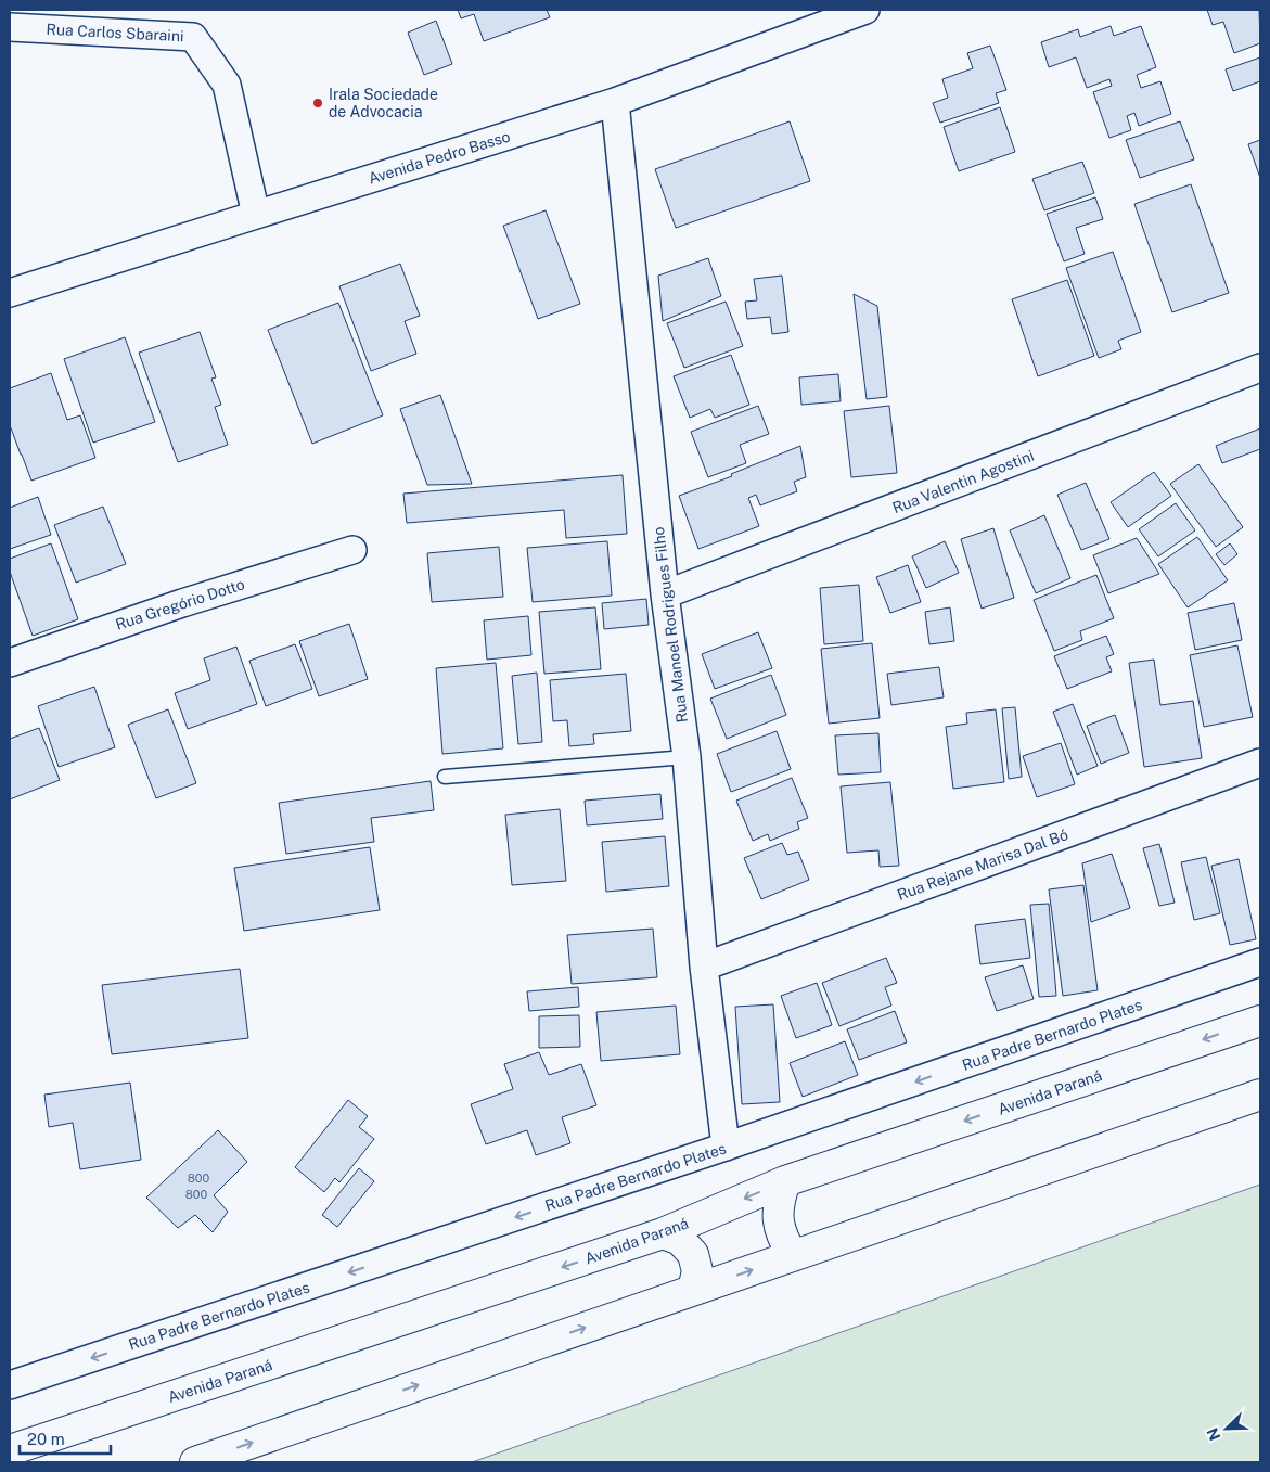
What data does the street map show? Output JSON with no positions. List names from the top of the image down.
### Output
{
  "streets": {
    "main road": ["Avenida Paraná"],
    "street": [
      "Rua Carlos Sbaraini",
      "Avenida Pedro Basso",
      "Rua Valentin Agostini",
      "Rua Gregório Dotto",
      "Rua Manoel Rodrigues Filho",
      "Rua Rejane Marisa Dal Bó",
      "Rua Padre Bernardo Plates"
    ]
  },
  "crossings": [
    ["Rua Carlos Sbaraini", "Avenida Pedro Basso"],
    ["Avenida Pedro Basso", "Rua Manoel Rodrigues Filho"],
    ["Rua Valentin Agostini", "Rua Manoel Rodrigues Filho"],
    ["Rua Manoel Rodrigues Filho", "Rua Rejane Marisa Dal Bó"],
    ["Rua Manoel Rodrigues Filho", "Rua Padre Bernardo Plates"]
  ],
  "one_way": ["Rua Padre Bernardo Plates"],
  "places": ["Irala Sociedade de Advocacia"],
  "house_numbers": ["800", "800"],
  "scale_bar": "20 m",
  "north": "bottom left"
}
